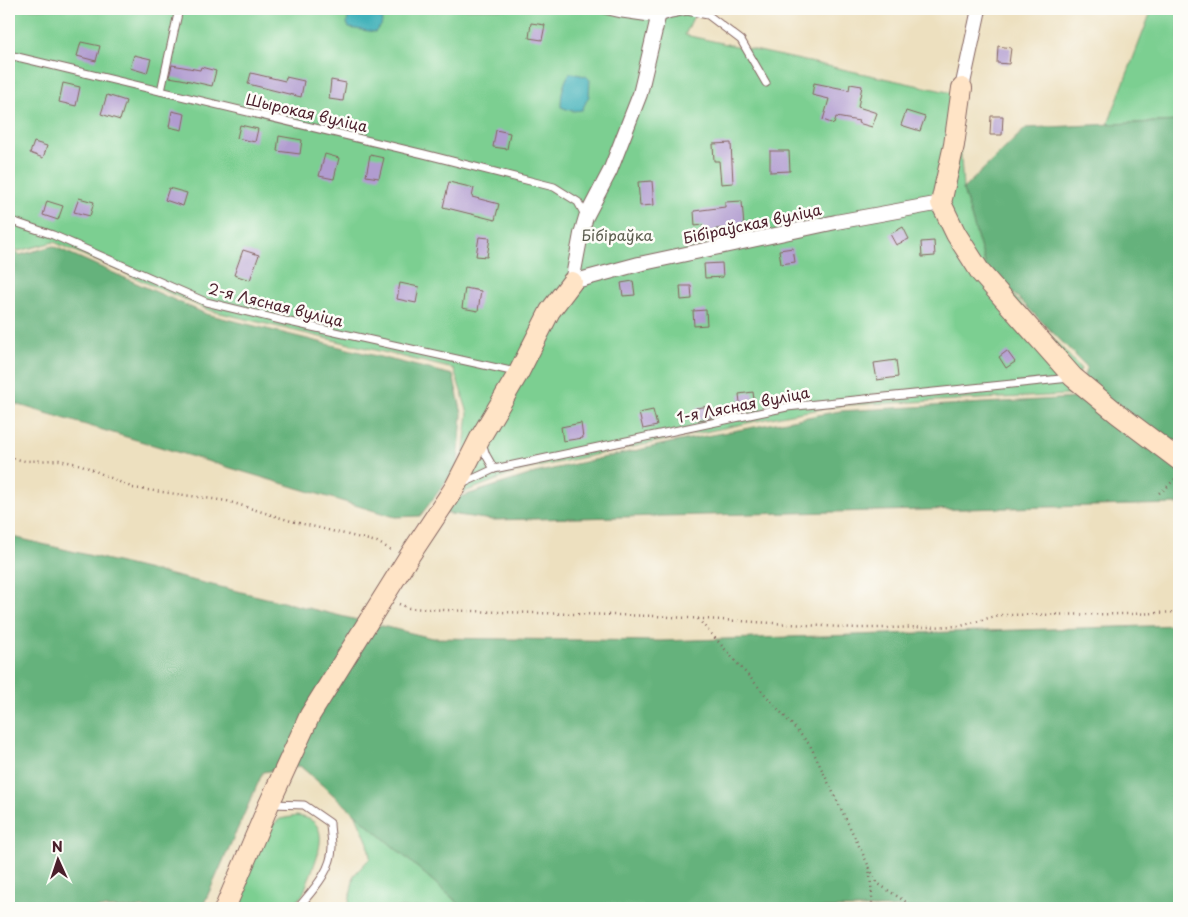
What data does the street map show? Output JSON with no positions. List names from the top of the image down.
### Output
{
  "streets": {
    "street": ["Бібіраўская вуліца"],
    "lane": ["Шырокая вуліца", "2-я Лясная вуліца", "1-я Лясная вуліца"]
  },
  "parks": ["Бібіраўка"],
  "north": "top"
}
